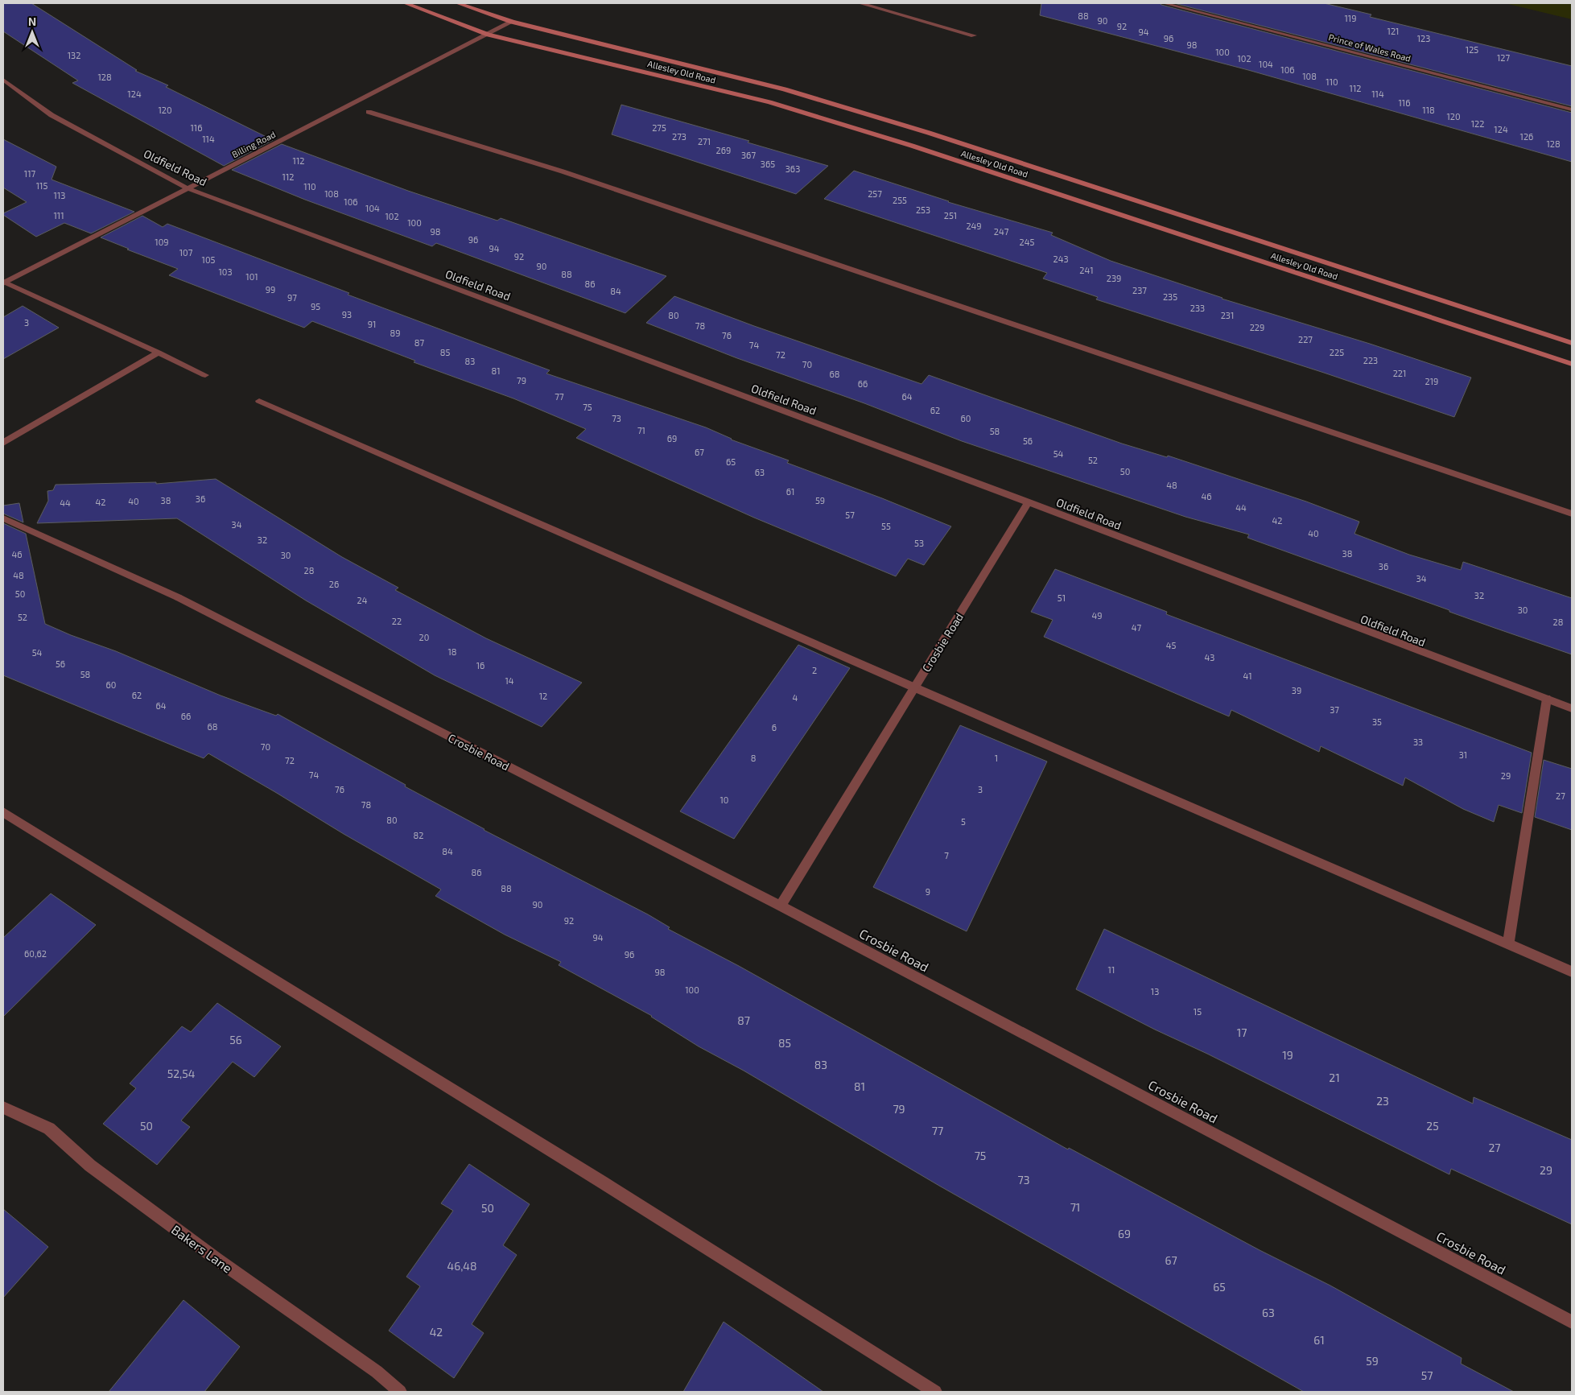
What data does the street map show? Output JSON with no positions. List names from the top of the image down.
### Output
{
  "streets": {
    "main road": ["Allesley Old Road"],
    "street": [
      "Prince of Wales Road",
      "Billing Road",
      "Oldfield Road",
      "Crosbie Road",
      "Bakers Lane"
    ]
  },
  "crossings": [
    ["Allesley Old Road", "Billing Road"],
    ["Billing Road", "Oldfield Road"],
    ["Oldfield Road", "Crosbie Road"]
  ],
  "house_numbers": [
    "88",
    "119",
    "90",
    "92",
    "121",
    "94",
    "96",
    "123",
    "98",
    "125",
    "100",
    "132",
    "127",
    "102",
    "104",
    "106",
    "108",
    "128",
    "110",
    "112",
    "124",
    "114",
    "116",
    "120",
    "118",
    "120",
    "122",
    "116",
    "275",
    "124",
    "273",
    "126",
    "114",
    "271",
    "128",
    "269",
    "367",
    "112",
    "365",
    "363",
    "117",
    "112",
    "115",
    "110",
    "108",
    "257",
    "113",
    "255",
    "106",
    "104",
    "253",
    "111",
    "251",
    "102",
    "100",
    "249",
    "98",
    "247",
    "96",
    "109",
    "245",
    "94",
    "107",
    "92",
    "243",
    "105",
    "90",
    "241",
    "103",
    "88",
    "101",
    "239",
    "86",
    "99",
    "237",
    "84",
    "235",
    "97",
    "95",
    "233",
    "93",
    "80",
    "231",
    "3",
    "91",
    "78",
    "229",
    "89",
    "76",
    "227",
    "87",
    "74",
    "85",
    "225",
    "72",
    "223",
    "83",
    "70",
    "81",
    "221",
    "68",
    "79",
    "219",
    "66",
    "77",
    "64",
    "75",
    "62",
    "73",
    "60",
    "71",
    "58",
    "69",
    "56",
    "67",
    "54",
    "52",
    "65",
    "50",
    "63",
    "48",
    "61",
    "46",
    "36",
    "38",
    "59",
    "40",
    "42",
    "44",
    "44",
    "57",
    "42",
    "34",
    "55",
    "40",
    "32",
    "53",
    "38",
    "46",
    "30",
    "36",
    "28",
    "48",
    "34",
    "26",
    "50",
    "32",
    "51",
    "24",
    "30",
    "49",
    "52",
    "22",
    "28",
    "47",
    "20",
    "45",
    "18",
    "54",
    "43",
    "56",
    "16",
    "2",
    "58",
    "41",
    "14",
    "60",
    "39",
    "62",
    "12",
    "4",
    "64",
    "37",
    "66",
    "35",
    "68",
    "6",
    "33",
    "70",
    "31",
    "8",
    "1",
    "72",
    "74",
    "29",
    "76",
    "3",
    "27",
    "10",
    "78",
    "80",
    "5",
    "82",
    "84",
    "7",
    "86",
    "88",
    "9",
    "90",
    "92",
    "94",
    "60,62",
    "96",
    "11",
    "98",
    "100",
    "13",
    "15",
    "87",
    "17",
    "56",
    "85",
    "19",
    "83",
    "52,54",
    "21",
    "81",
    "23",
    "79",
    "50",
    "25",
    "77",
    "27",
    "75",
    "29",
    "73",
    "71",
    "50",
    "69",
    "67",
    "46,48",
    "65",
    "63",
    "42",
    "61",
    "59",
    "57"
  ],
  "north": "top"
}
